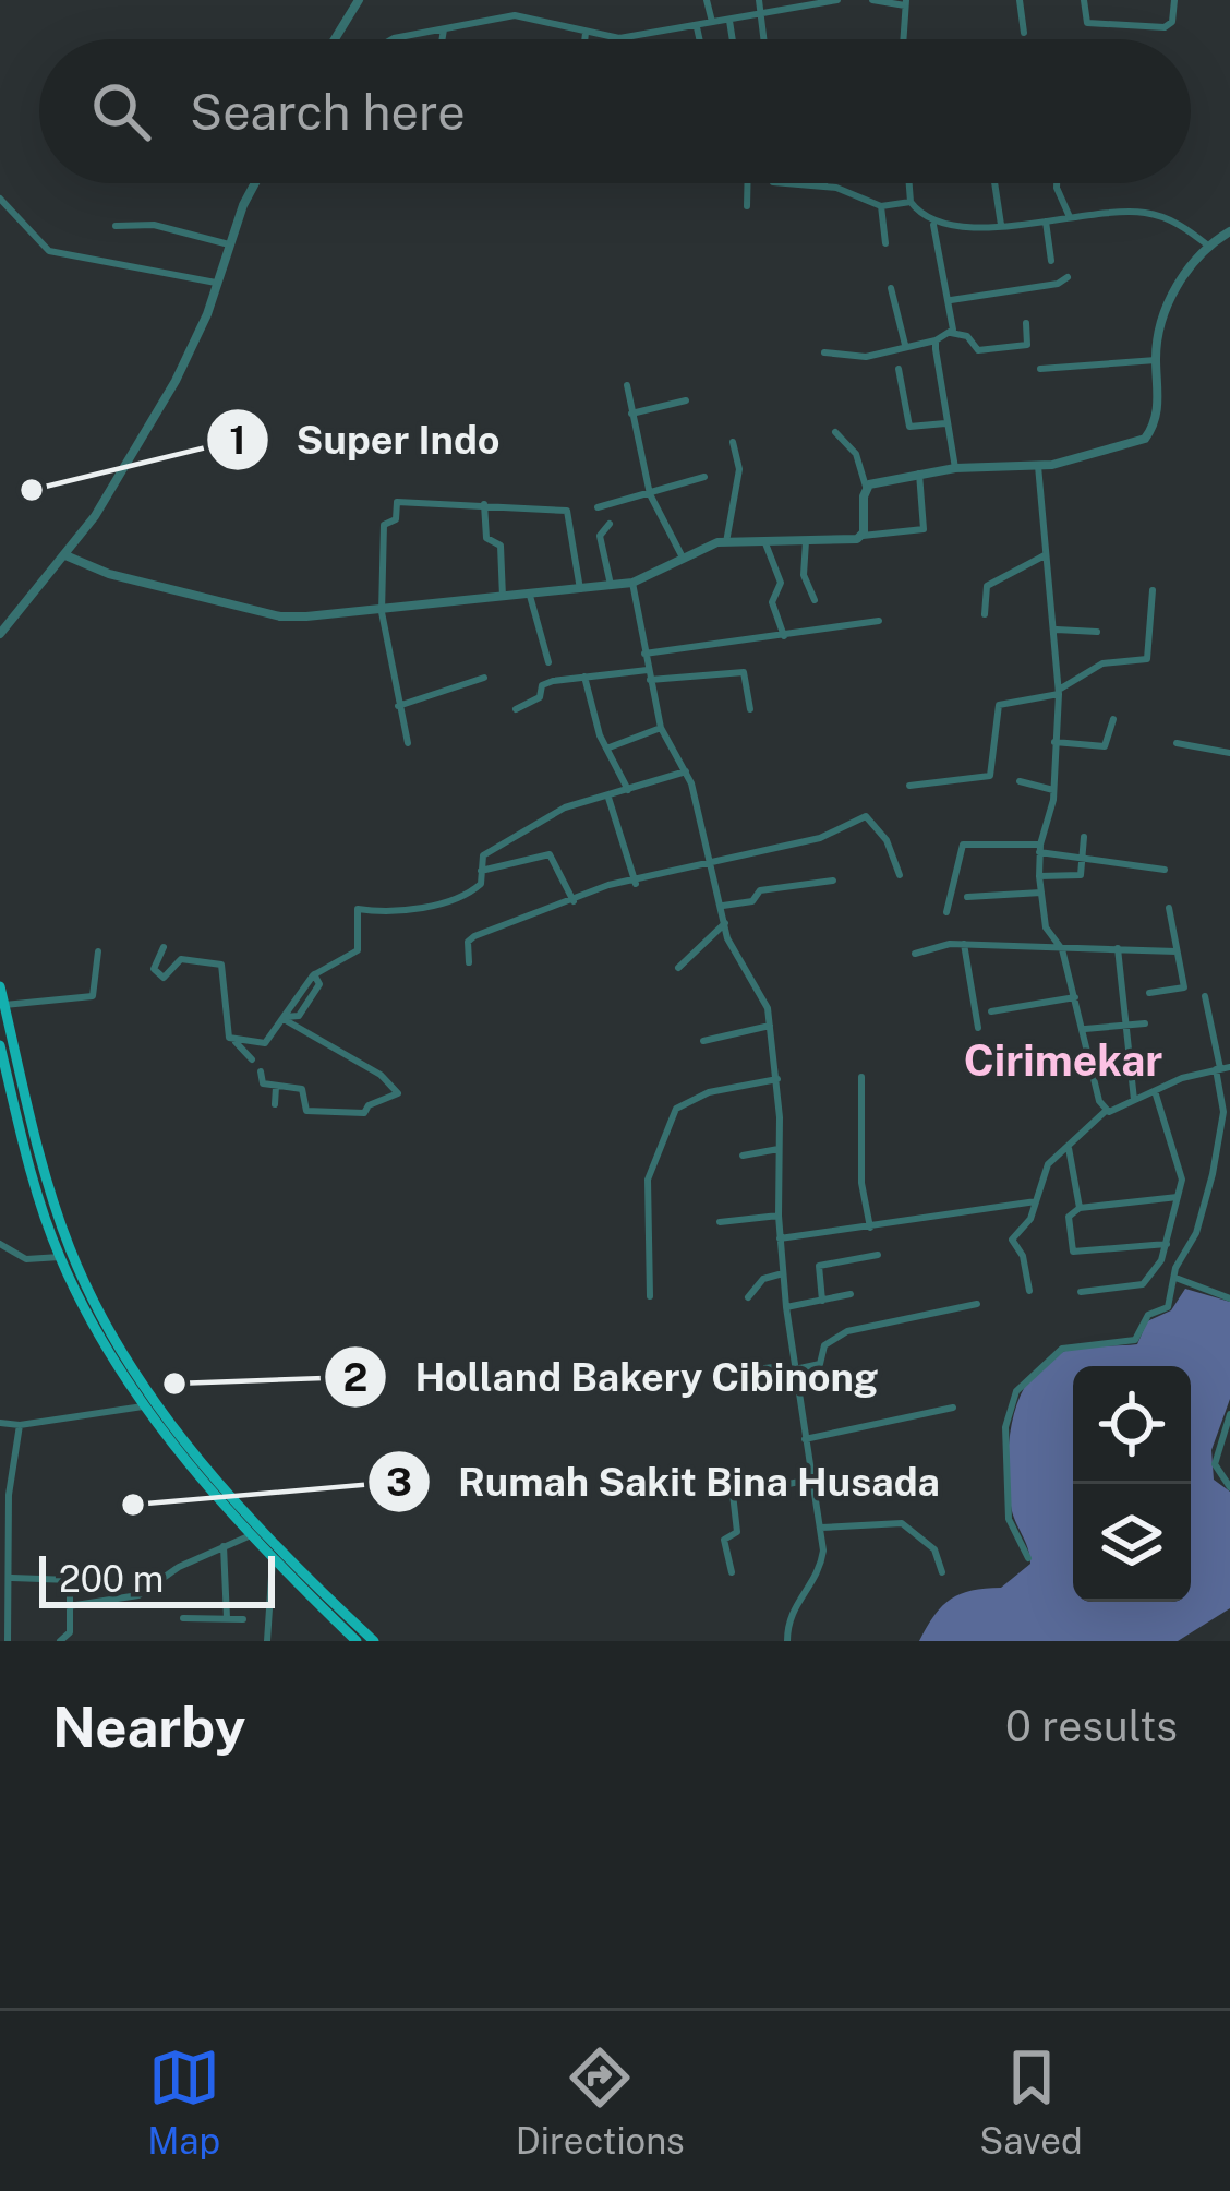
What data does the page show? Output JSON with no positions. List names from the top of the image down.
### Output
{
  "districts": ["Cirimekar"],
  "places": ["Super Indo", "Holland Bakery Cibinong", "Rumah Sakit Bina Husada"],
  "scale_bar": "200 m",
  "page": {
    "search": "Search here",
    "scale": "200 m",
    "heading": ["Nearby", "0 results"],
    "nav": ["Map", "Directions", "Saved"]
  }
}
